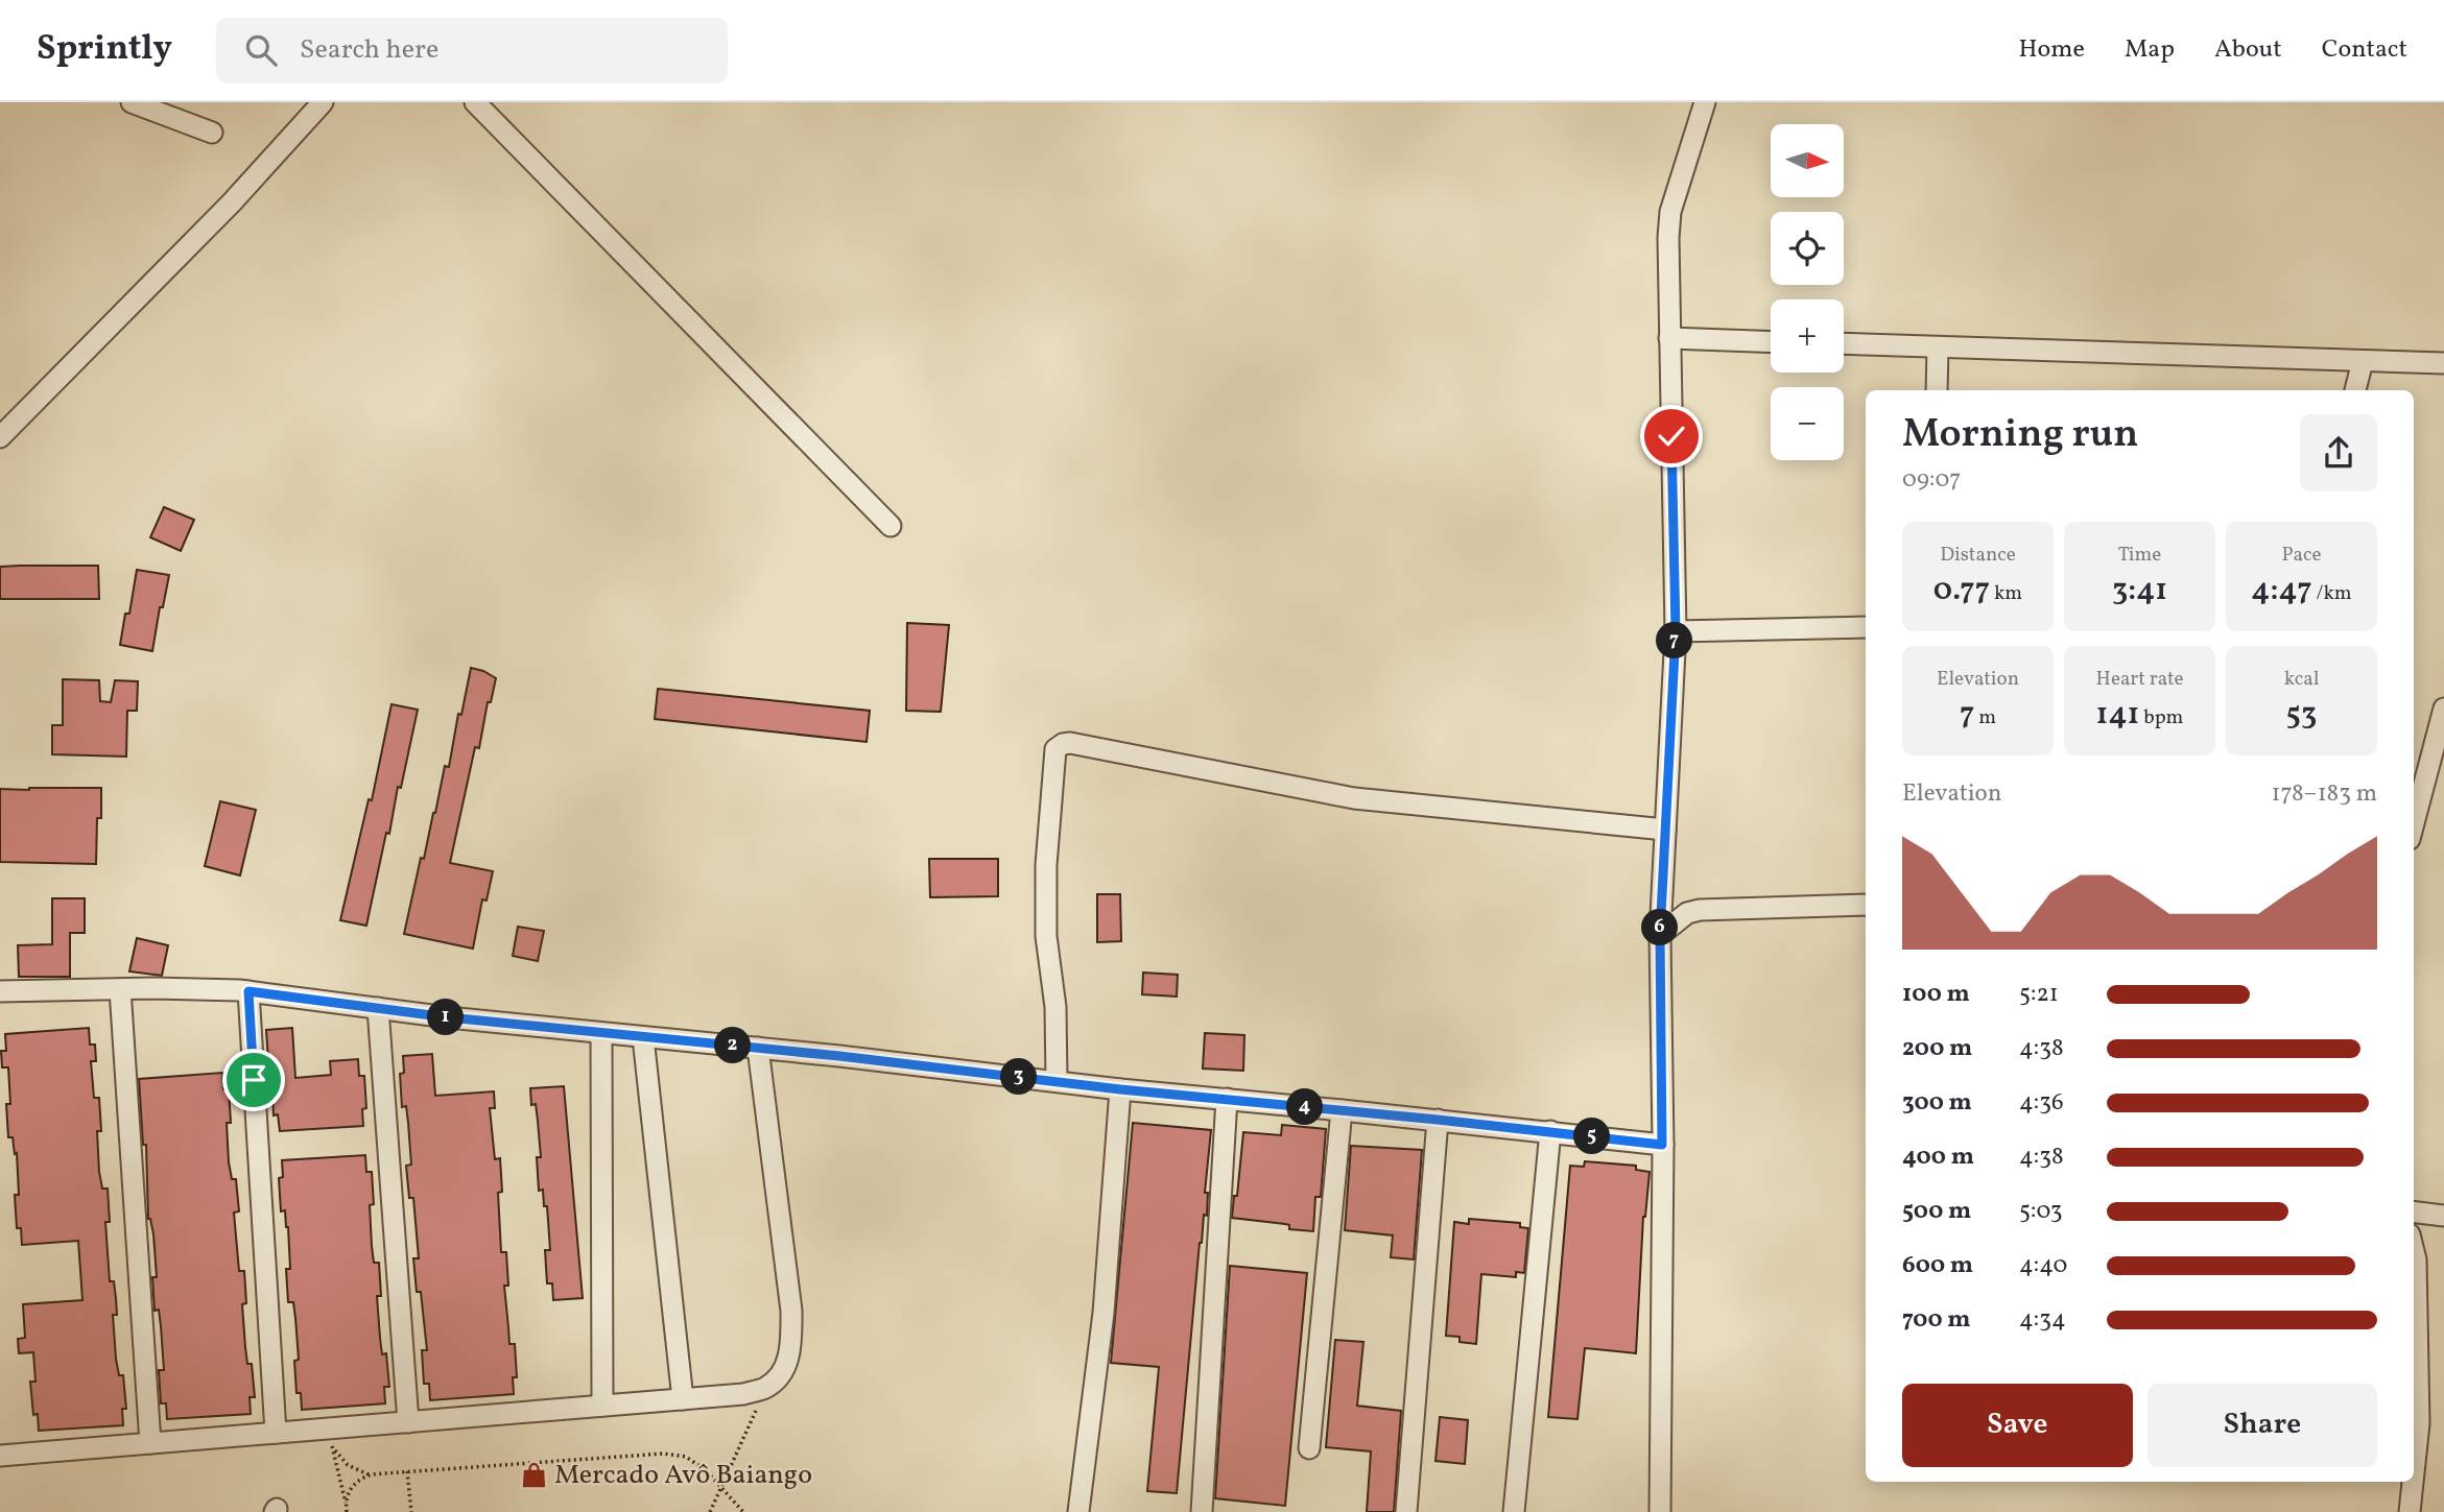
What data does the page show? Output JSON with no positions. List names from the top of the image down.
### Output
{
  "places": {
    "shop": ["Mercado Avô Baiango"]
  },
  "north": "right",
  "page": {
    "header": "Sprintly",
    "search": "Search here",
    "nav": [
      "Home",
      "Map",
      "About",
      "Contact"
    ],
    "map_buttons": ["+", "−"],
    "heading": ["Morning run", "09:07"],
    "stats": [
      ["Distance", "0.77 km"],
      ["Time", "3:41"],
      ["Pace", "4:47 /km"],
      ["Elevation", "7 m"],
      ["Heart rate", "141 bpm"],
      ["kcal", "53"]
    ],
    "pins": [
      "7",
      "6",
      "1",
      "2",
      "3",
      "4",
      "5"
    ],
    "chart": ["Elevation", "178–183 m"],
    "list": [
      {
        "name": "100 m",
        "note": "5:21"
      },
      {
        "name": "200 m",
        "note": "4:38"
      },
      {
        "name": "300 m",
        "note": "4:36"
      },
      {
        "name": "400 m",
        "note": "4:38"
      },
      {
        "name": "500 m",
        "note": "5:03"
      },
      {
        "name": "600 m",
        "note": "4:40"
      },
      {
        "name": "700 m",
        "note": "4:34"
      }
    ],
    "buttons": ["Save", "Share"]
  }
}
